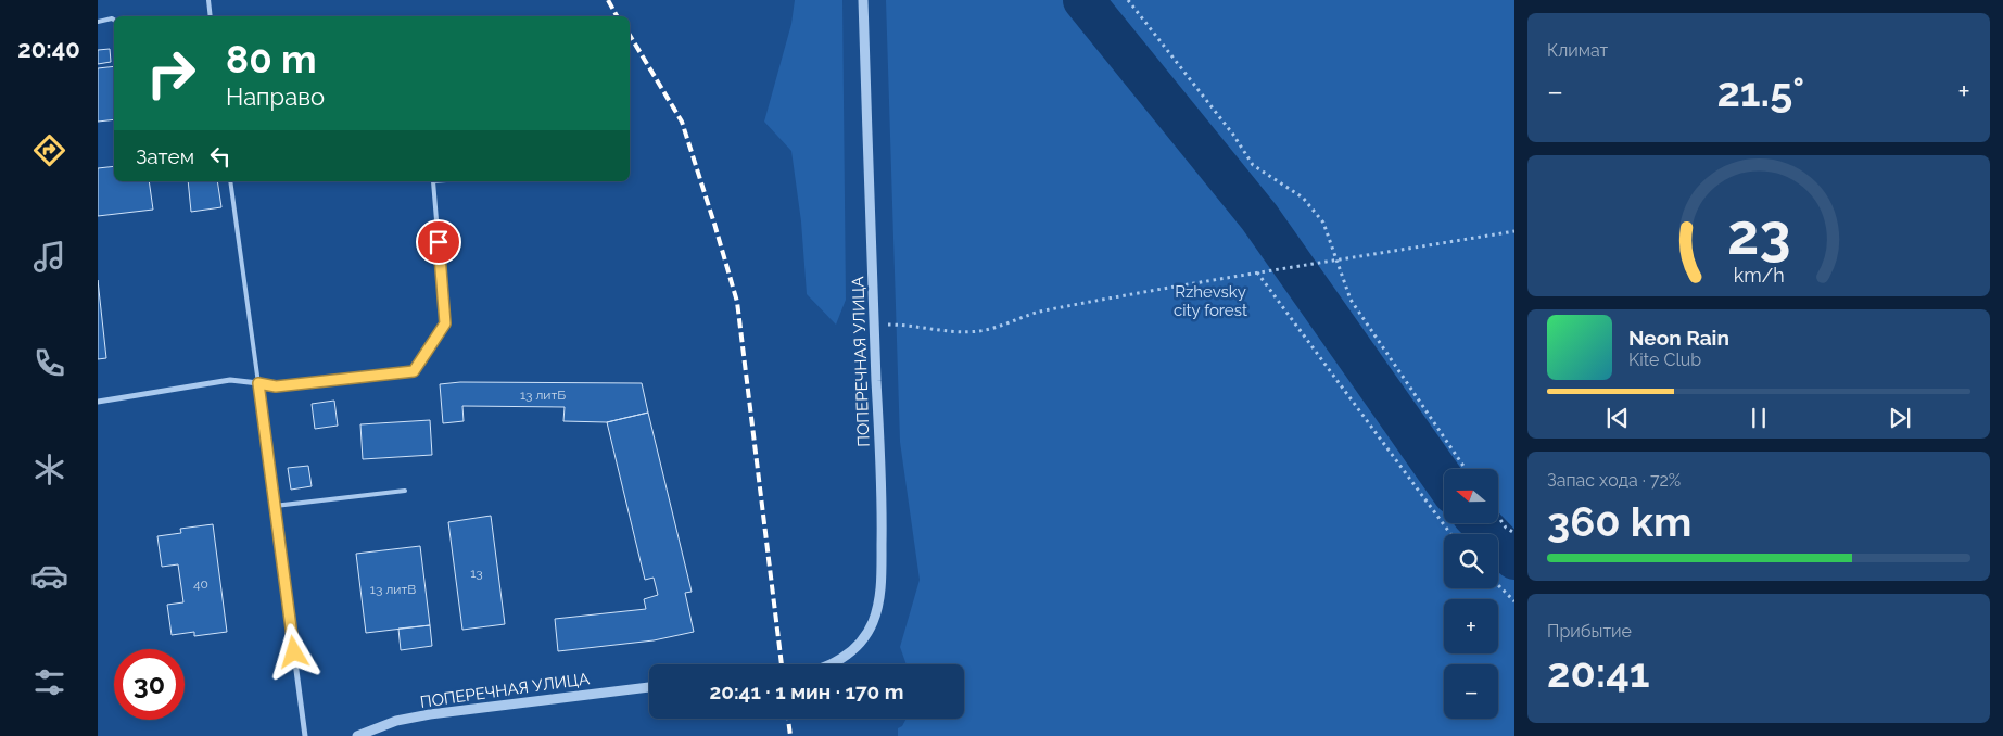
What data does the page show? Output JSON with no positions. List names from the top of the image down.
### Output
{
  "streets": {
    "street": ["ПОПЕРЕЧНАЯ УЛИЦА"]
  },
  "parks": ["Rzhevsky city forest"],
  "house_numbers": [
    "13 литБ",
    "13",
    "40",
    "13 литВ"
  ],
  "north": "left",
  "page": {
    "tabs": "20:40",
    "tile": [
      "Климат",
      ["Запас хода · 72%", "360 km"],
      ["Прибытие", "20:41"]
    ],
    "turn": ["80 m", "Направо"],
    "heat": ["−", "21.5°", "+"],
    "then": "Затем",
    "song": ["Neon Rain", "Kite Club"],
    "map_buttons": ["+", "−"],
    "limit": "30",
    "trip": "20:41 · 1 мин · 170 m",
    "gauge": ["23", "km/h"]
  }
}
